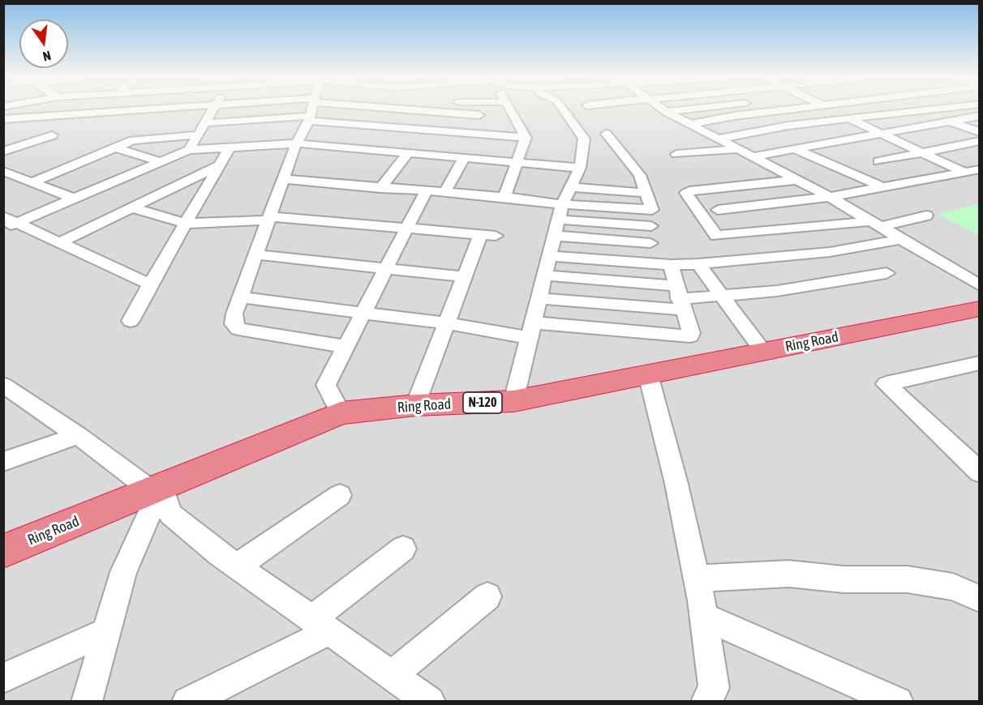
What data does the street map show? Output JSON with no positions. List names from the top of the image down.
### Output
{
  "streets": {
    "highway": ["Ring Road", "N-120"]
  },
  "north": "bottom"
}
